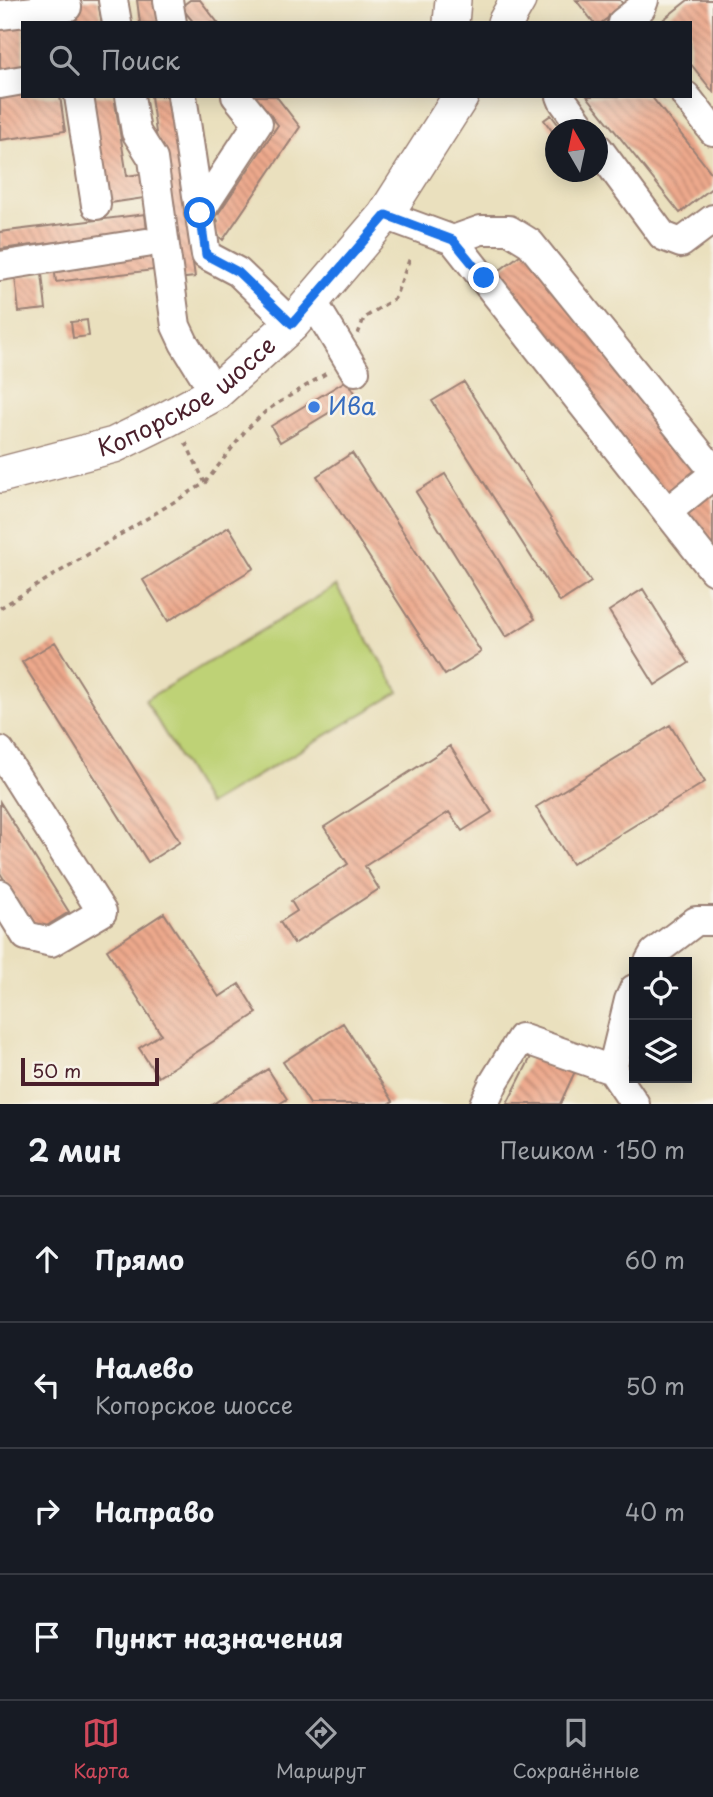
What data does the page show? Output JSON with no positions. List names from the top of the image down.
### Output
{
  "streets": {
    "main road": ["Копорское шоссе"]
  },
  "places": ["Ива"],
  "scale_bar": "50 m",
  "north": "top",
  "page": {
    "search": "Поиск",
    "scale": "50 m",
    "heading": ["2 мин", "Пешком · 150 m"],
    "list": [
      ["Прямо", "60 m"],
      ["Налево", "Копорское шоссе", "50 m"],
      ["Направо", "40 m"],
      "Пункт назначения"
    ],
    "nav": ["Карта", "Маршрут", "Сохранённые"]
  }
}
